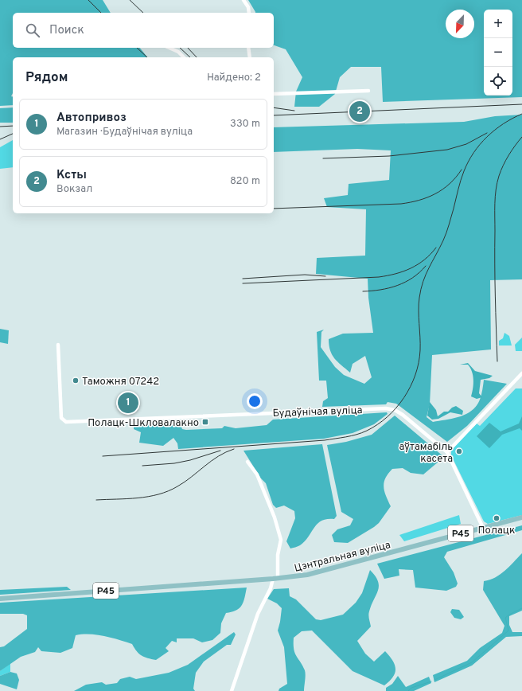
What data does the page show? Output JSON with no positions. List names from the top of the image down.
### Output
{
  "streets": {
    "main road": ["Р45", "Цэнтральная вуліца"],
    "street": ["Будаўнічая вуліца"]
  },
  "crossings": [
    ["Будаўнічая вуліца", "Р45"],
    ["Будаўнічая вуліца", "Цэнтральная вуліца"],
    ["Р45", "Цэнтральная вуліца"]
  ],
  "places": {
    "other": ["Таможня 07242", "аўтамабіль касета", "Полацк"],
    "transit": ["Полацк-Шкловалакно"]
  },
  "north": "bottom left",
  "page": {
    "map_buttons": ["+", "−"],
    "search": "Поиск",
    "heading": ["Рядом", "Найдено: 2"],
    "list": [
      {
        "mark": "1",
        "name": "Автопривоз",
        "note": "Магазин · Будаўнічая вуліца",
        "value": "330 m"
      },
      {
        "mark": "2",
        "name": "Ксты",
        "note": "Вокзал",
        "value": "820 m"
      }
    ],
    "pins": ["2", "1"]
  }
}
